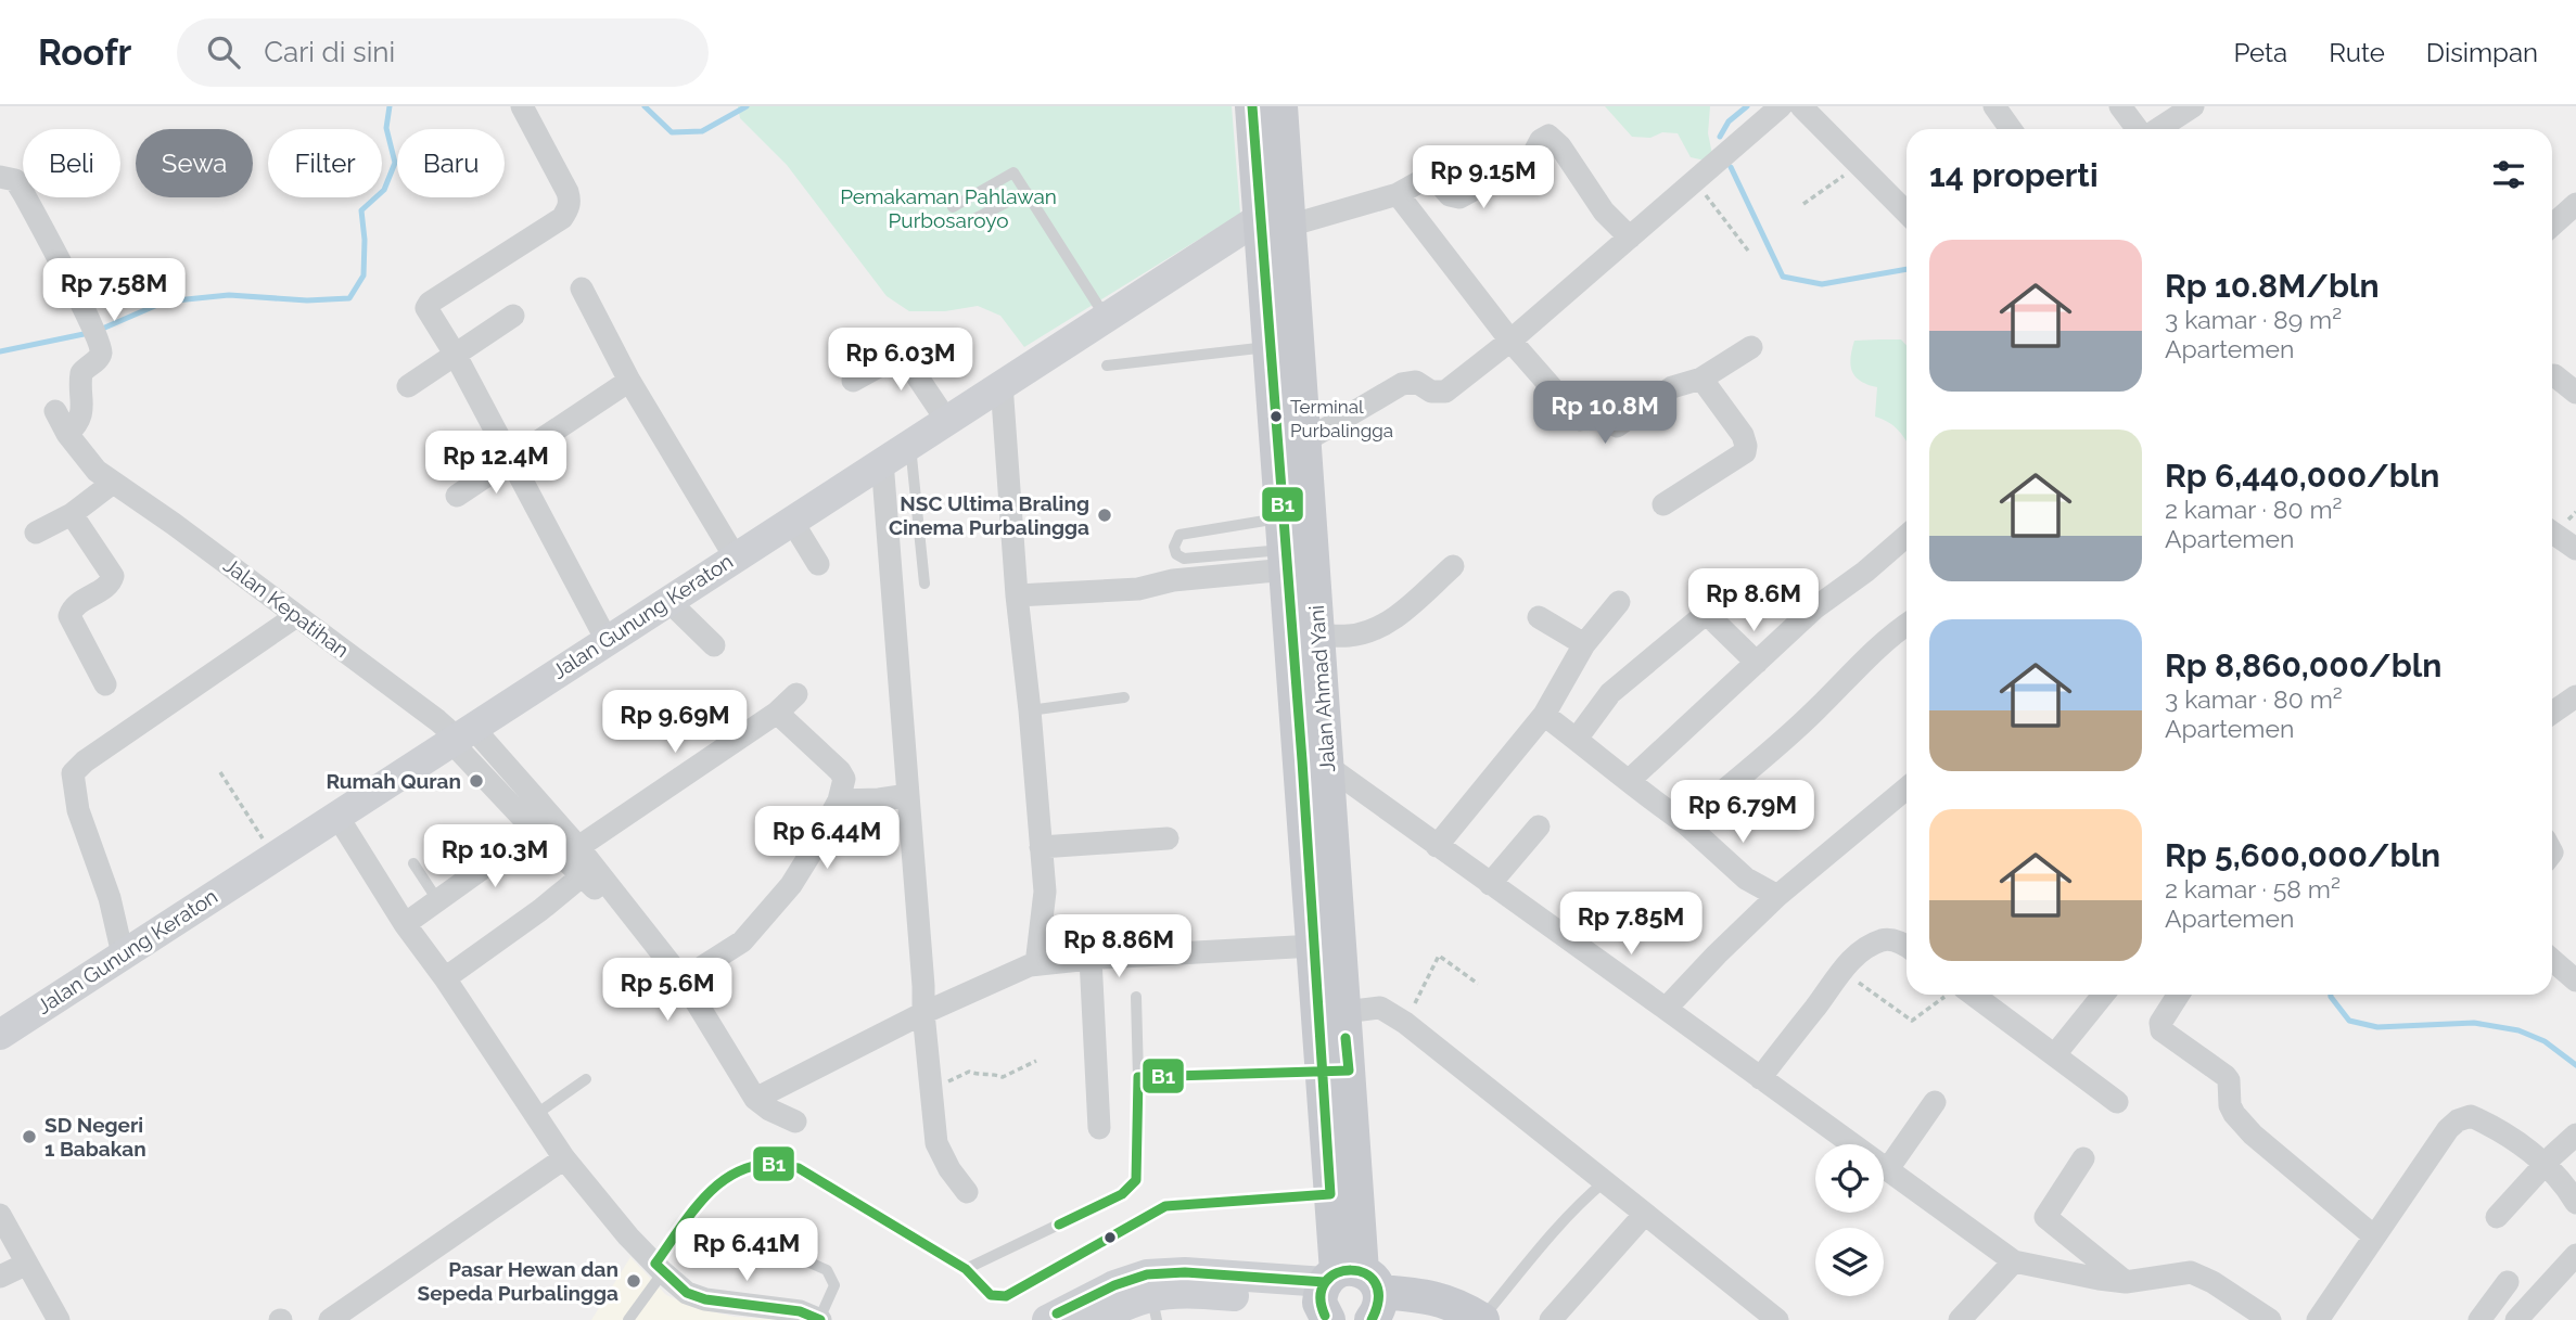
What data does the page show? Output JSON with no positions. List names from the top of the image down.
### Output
{
  "streets": {
    "main road": ["Jalan Ahmad Yani"],
    "street": ["Jalan Kepatihan", "Jalan Gunung Keraton"]
  },
  "crossings": [
    ["Jalan Kepatihan", "Jalan Gunung Keraton"],
    ["Jalan Gunung Keraton", "Jalan Ahmad Yani"]
  ],
  "parks": ["Pemakaman Pahlawan Purbosaroyo"],
  "places": [
    "Terminal Purbalingga",
    "NSC Ultima Braling Cinema Purbalingga",
    "Rumah Quran",
    "SD Negeri 1 Babakan",
    "Pasar Hewan dan Sepeda Purbalingga"
  ],
  "lines": ["transit line B1"],
  "page": {
    "header": "Roofr",
    "search": "Cari di sini",
    "nav": ["Peta", "Rute", "Disimpan"],
    "chip": [
      "Beli",
      "Sewa",
      "Filter",
      "Baru"
    ],
    "heading": "14 properti",
    "price": [
      "Rp 9.15M",
      "Rp 7.58M",
      "Rp 6.03M",
      "Rp 10.8M",
      "Rp 12.4M",
      "Rp 8.6M",
      "Rp 9.69M",
      "Rp 6.79M",
      "Rp 6.44M",
      "Rp 10.3M",
      "Rp 7.85M",
      "Rp 8.86M",
      "Rp 5.6M",
      "Rp 6.41M"
    ],
    "list": [
      {
        "name": "Rp 10.8M/bln",
        "note": "3 kamar · 89 m² · Apartemen"
      },
      {
        "name": "Rp 6,440,000/bln",
        "note": "2 kamar · 80 m² · Apartemen"
      },
      {
        "name": "Rp 8,860,000/bln",
        "note": "3 kamar · 80 m² · Apartemen"
      },
      {
        "name": "Rp 5,600,000/bln",
        "note": "2 kamar · 58 m² · Apartemen"
      }
    ]
  }
}
